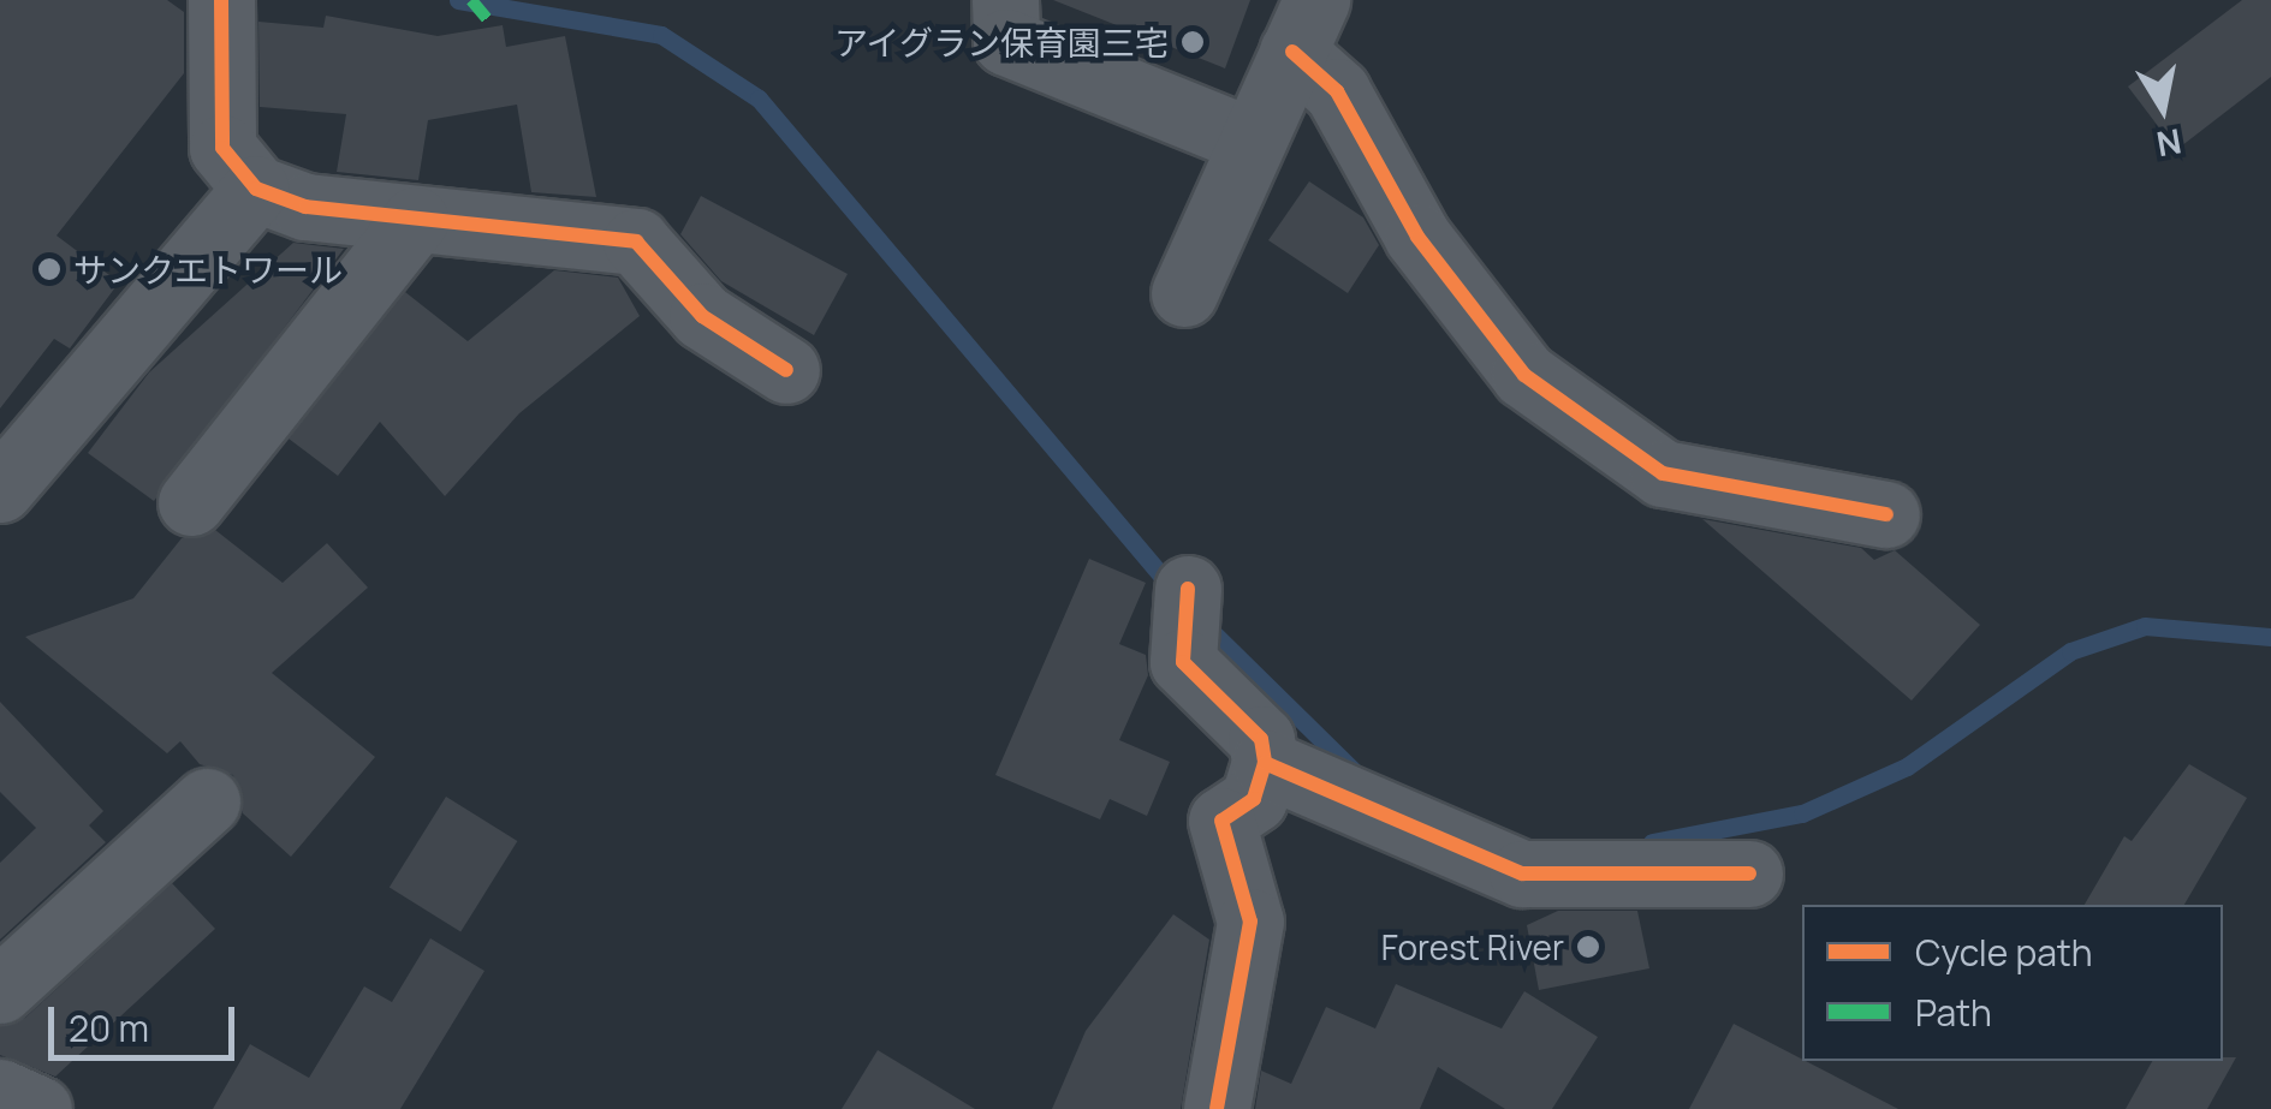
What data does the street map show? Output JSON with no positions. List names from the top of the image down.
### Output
{
  "places": ["アイグラン保育園三宅", "サンクエトワール", "Forest River"],
  "legend": ["Cycle path", "Path"],
  "scale_bar": "20 m",
  "north": "bottom"
}
